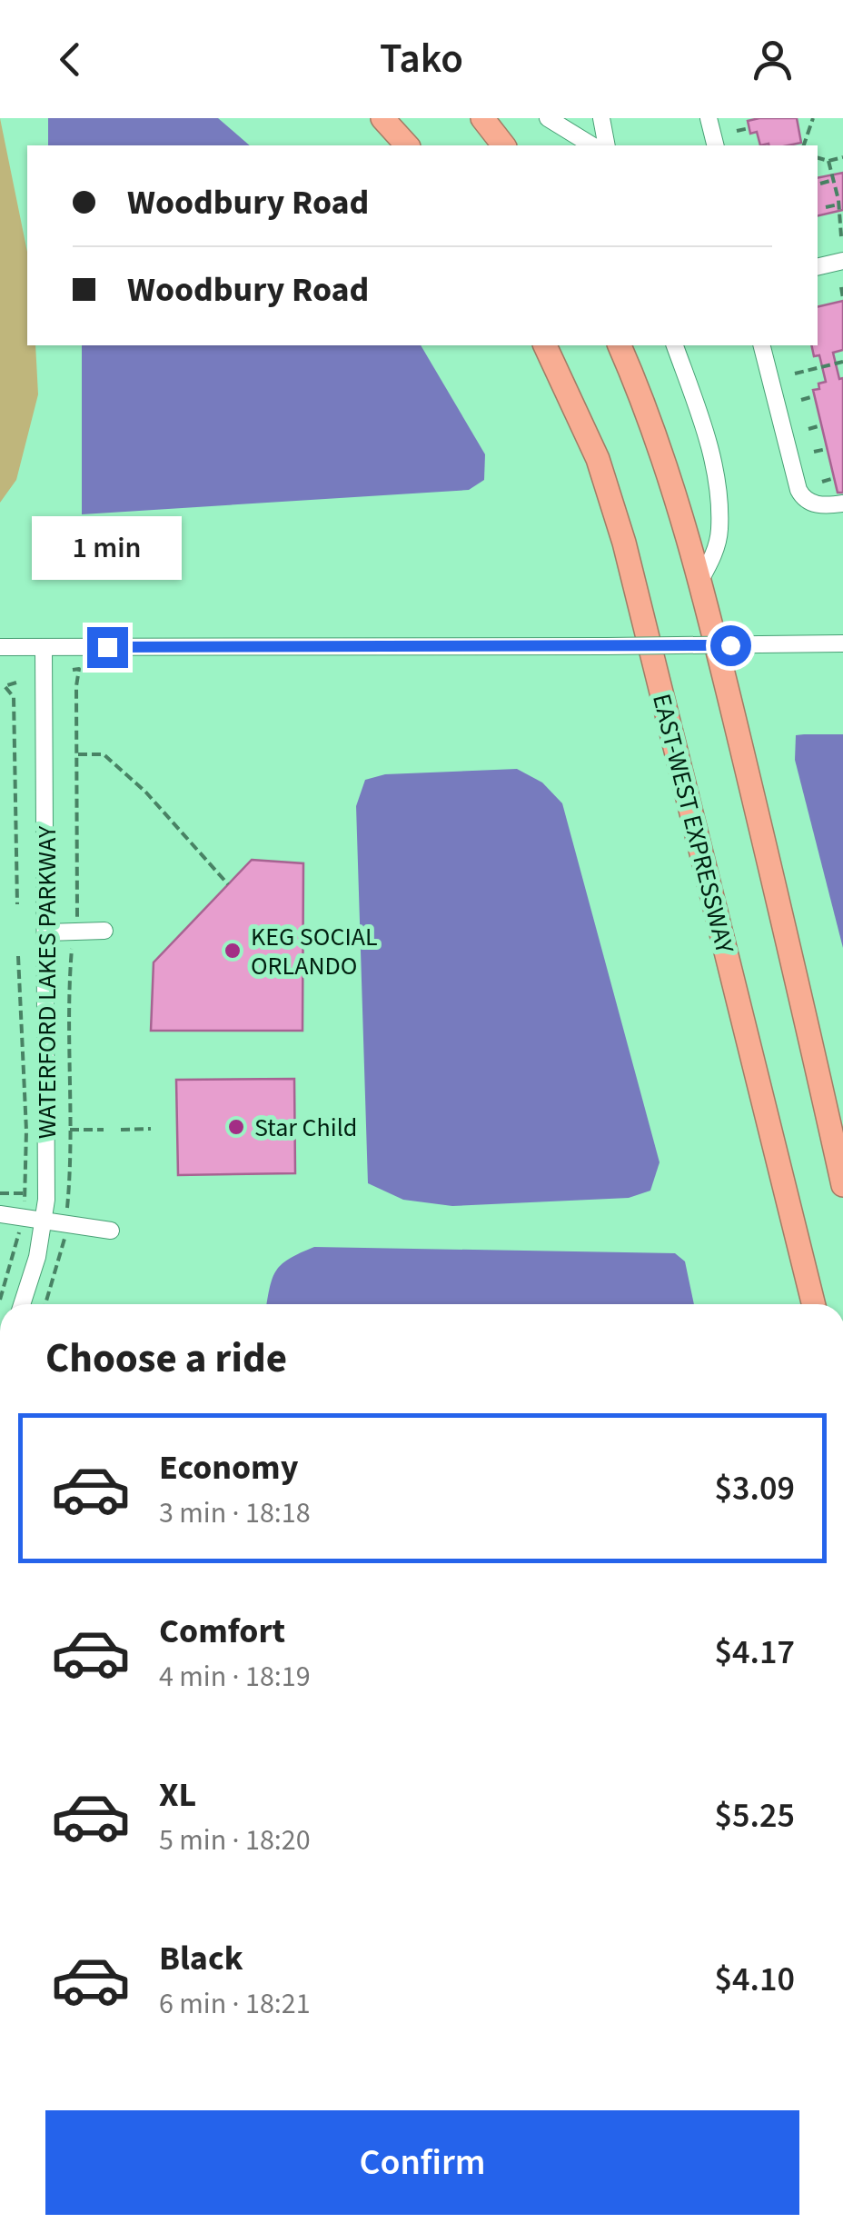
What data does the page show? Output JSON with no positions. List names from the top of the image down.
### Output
{
  "streets": {
    "highway": ["EAST-WEST EXPRESSWAY"],
    "street": ["WATERFORD LAKES PARKWAY"]
  },
  "places": ["KEG SOCIAL ORLANDO", "Star Child"],
  "page": {
    "header": "Tako",
    "banner": ["Woodbury Road", "Woodbury Road"],
    "bubble": "1 min",
    "heading": "Choose a ride",
    "list": [
      {
        "name": "Economy",
        "note": "3 min · 18:18",
        "value": "$3.09"
      },
      {
        "name": "Comfort",
        "note": "4 min · 18:19",
        "value": "$4.17"
      },
      {
        "name": "XL",
        "note": "5 min · 18:20",
        "value": "$5.25"
      },
      {
        "name": "Black",
        "note": "6 min · 18:21",
        "value": "$4.10"
      }
    ],
    "buttons": "Confirm"
  }
}
